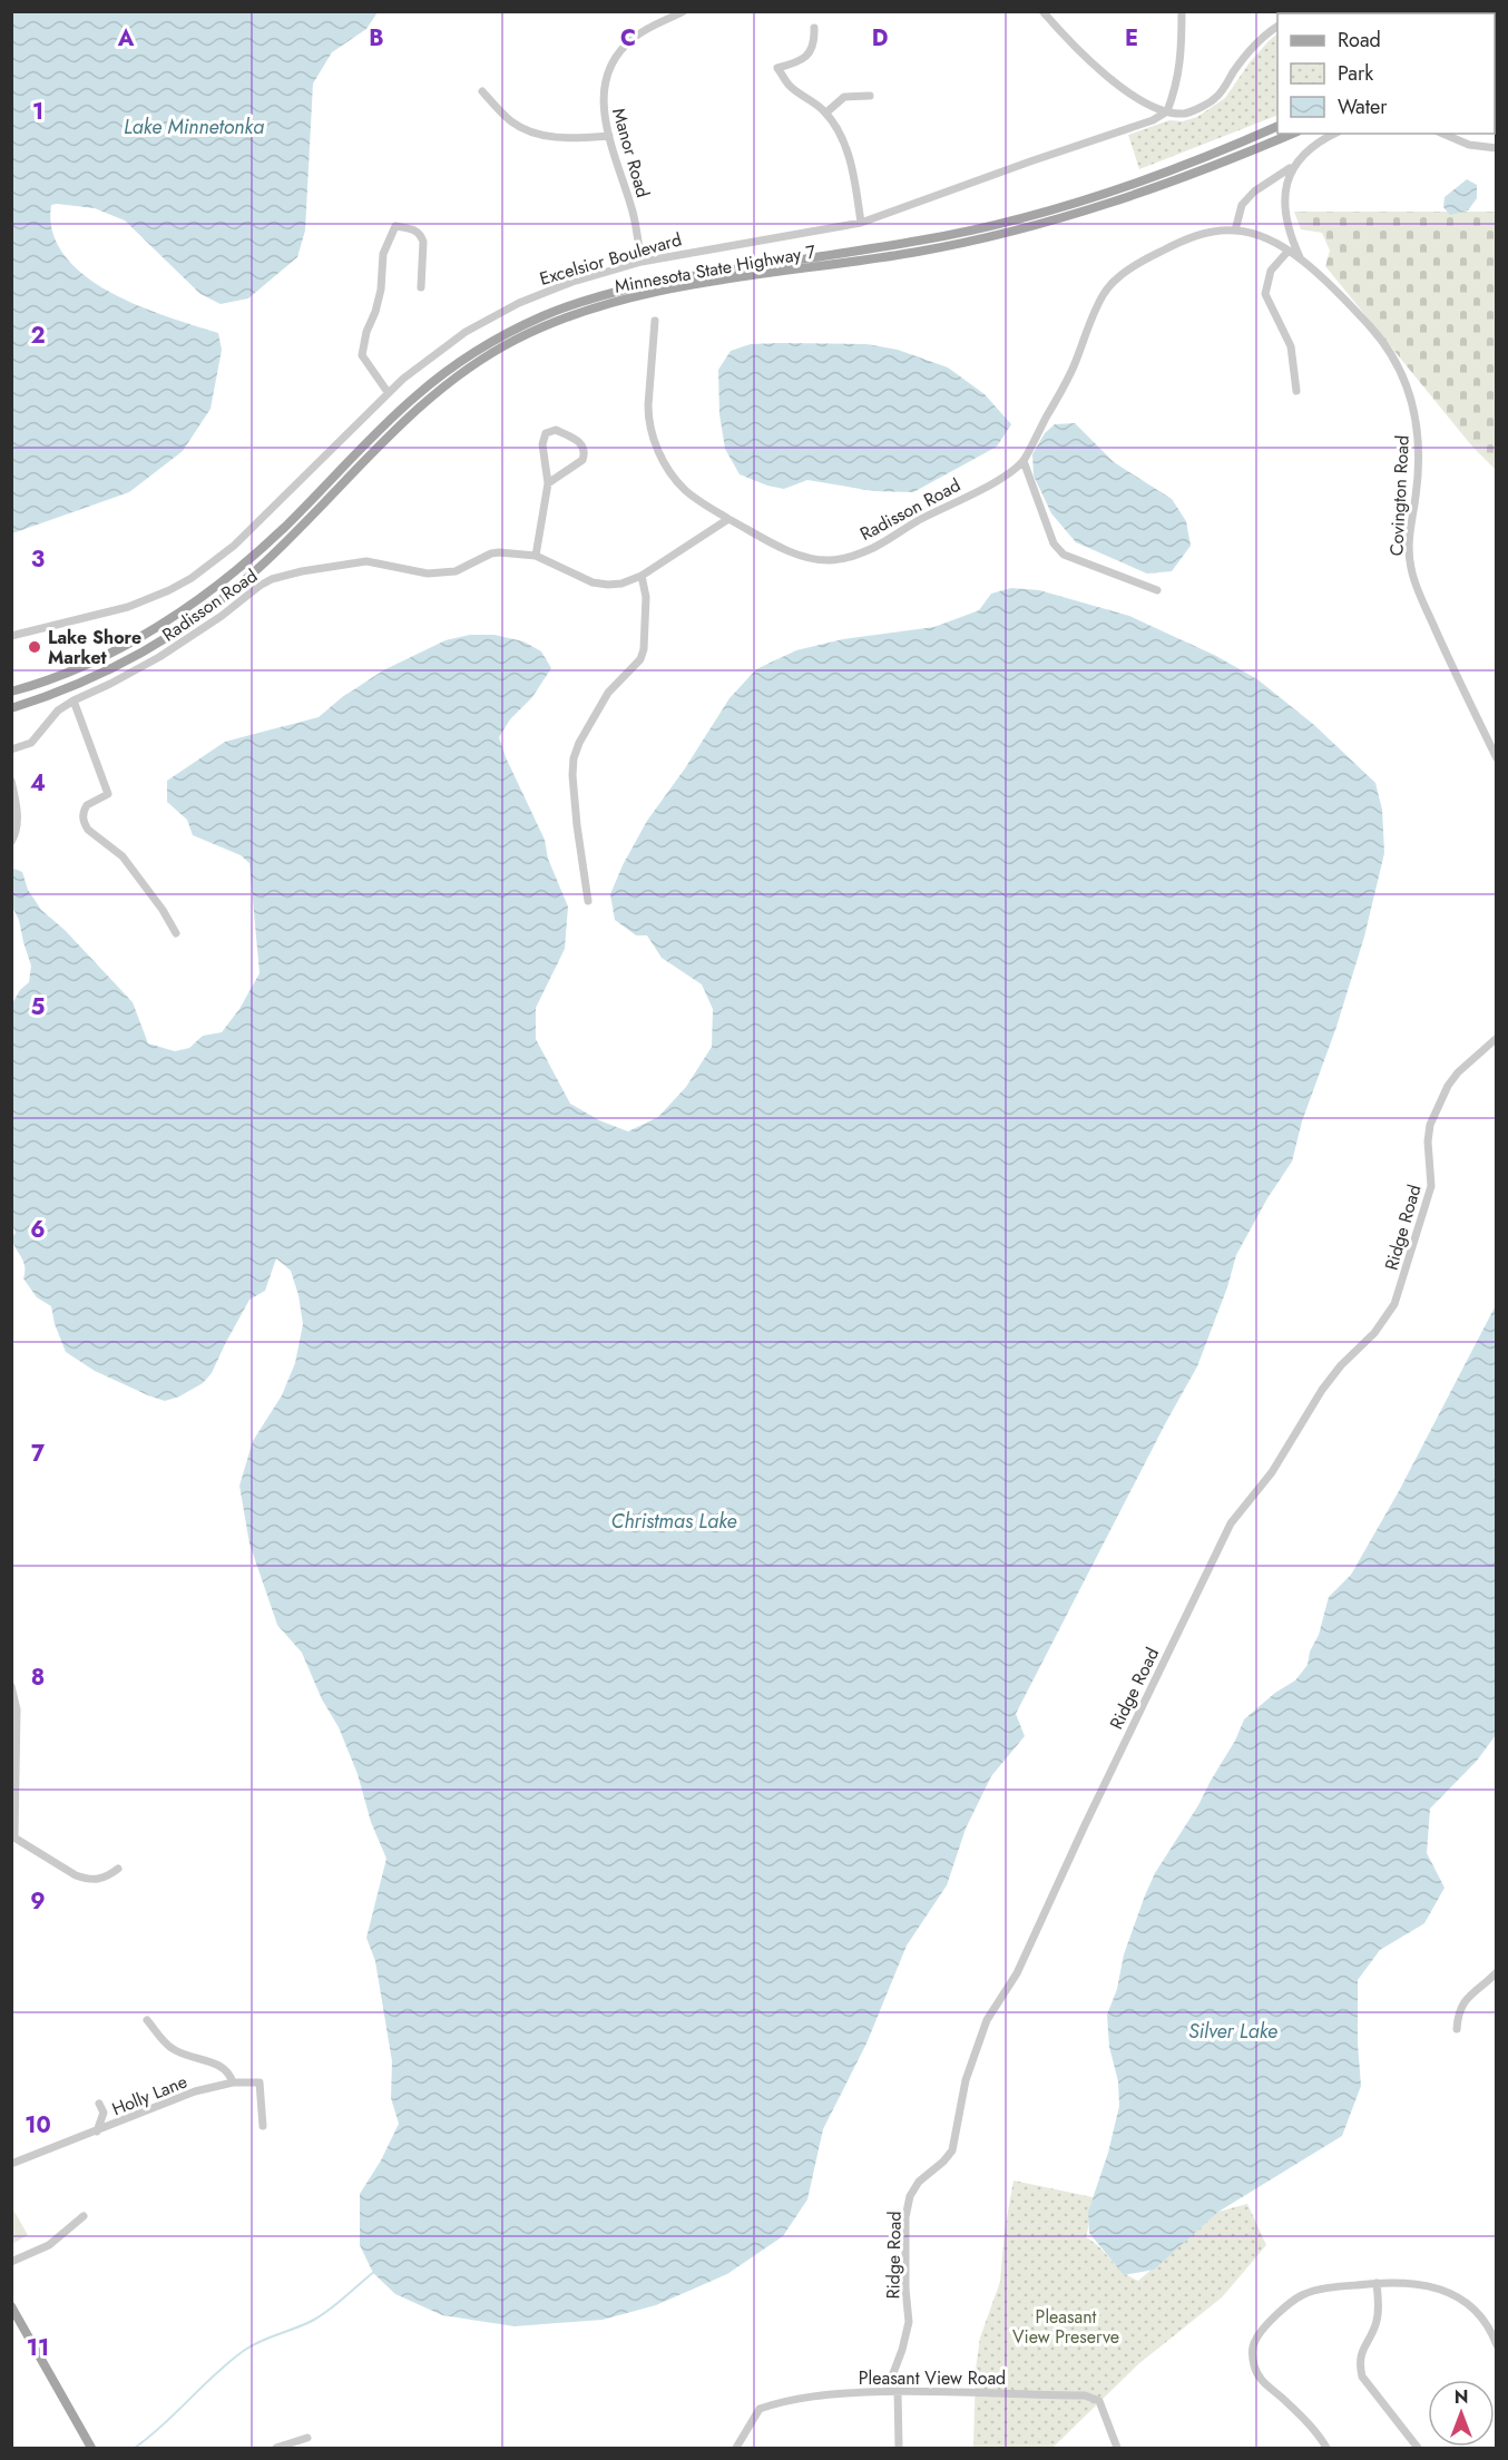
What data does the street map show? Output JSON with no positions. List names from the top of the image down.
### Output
{
  "streets": {
    "main road": ["Minnesota State Highway 7"],
    "street": [
      "Manor Road",
      "Excelsior Boulevard",
      "Covington Road",
      "Radisson Road",
      "Ridge Road",
      "Holly Lane",
      "Pleasant View Road"
    ]
  },
  "crossings": [
    ["Manor Road", "Excelsior Boulevard"],
    ["Covington Road", "Radisson Road"],
    ["Ridge Road", "Pleasant View Road"]
  ],
  "water": ["Lake Minnetonka", "Christmas Lake", "Silver Lake"],
  "parks": ["Pleasant View Preserve"],
  "places": ["Lake Shore Market"],
  "legend": ["Road", "Park", "Water"],
  "north": "top",
  "grid": {
    "columns": [
      "A",
      "B",
      "C",
      "D",
      "E"
    ],
    "rows": [
      "1",
      "2",
      "3",
      "4",
      "5",
      "6",
      "7",
      "8",
      "9",
      "10",
      "11"
    ]
  }
}
